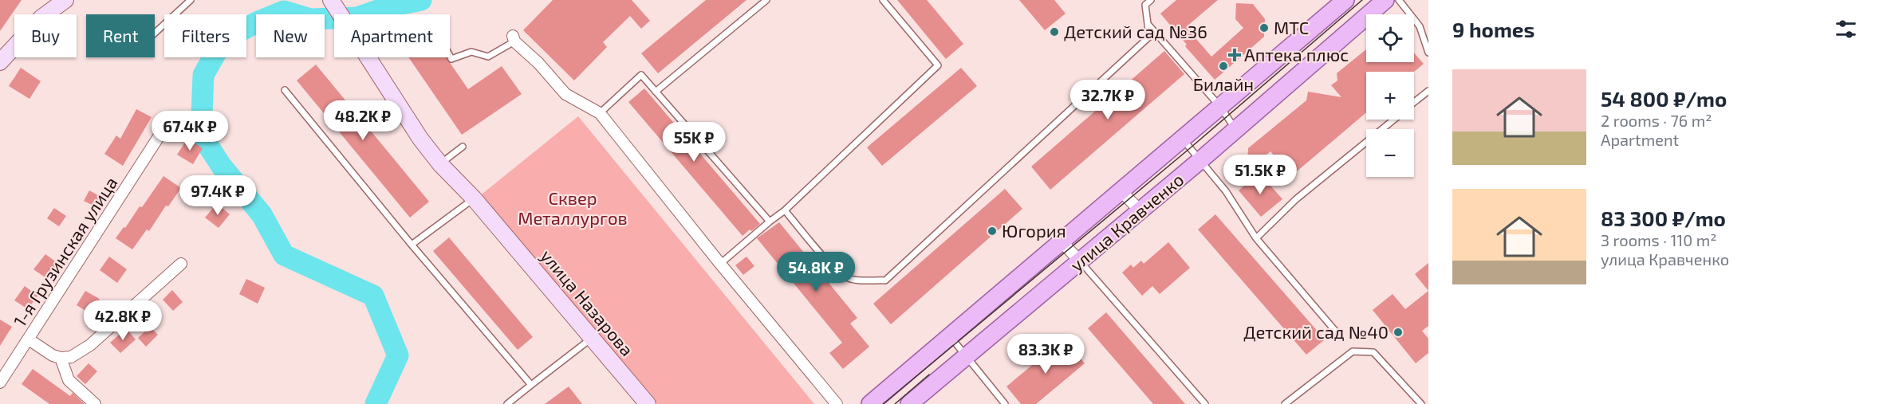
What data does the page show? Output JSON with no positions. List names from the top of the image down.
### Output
{
  "streets": {
    "main road": ["улица Кравченко", "улица Назарова"],
    "street": ["1-я Грузинская улица"]
  },
  "parks": ["Сквер Металлургов"],
  "places": {
    "other": [
      "МТС",
      "Детский сад №36",
      "Билайн",
      "Югория",
      "Детский сад №40"
    ],
    "health": ["Аптека плюс"]
  },
  "page": {
    "heading": "9 homes",
    "map_buttons": ["+", "−"],
    "chip": [
      "Buy",
      "Rent",
      "Filters",
      "New",
      "Apartment"
    ],
    "list": [
      {
        "name": "54 800 ₽/mo",
        "note": "2 rooms · 76 m² · Apartment"
      },
      {
        "name": "83 300 ₽/mo",
        "note": "3 rooms · 110 m² · улица Кравченко"
      }
    ],
    "price": [
      "32.7K ₽",
      "48.2K ₽",
      "67.4K ₽",
      "55K ₽",
      "51.5K ₽",
      "97.4K ₽",
      "54.8K ₽",
      "42.8K ₽",
      "83.3K ₽"
    ]
  }
}
